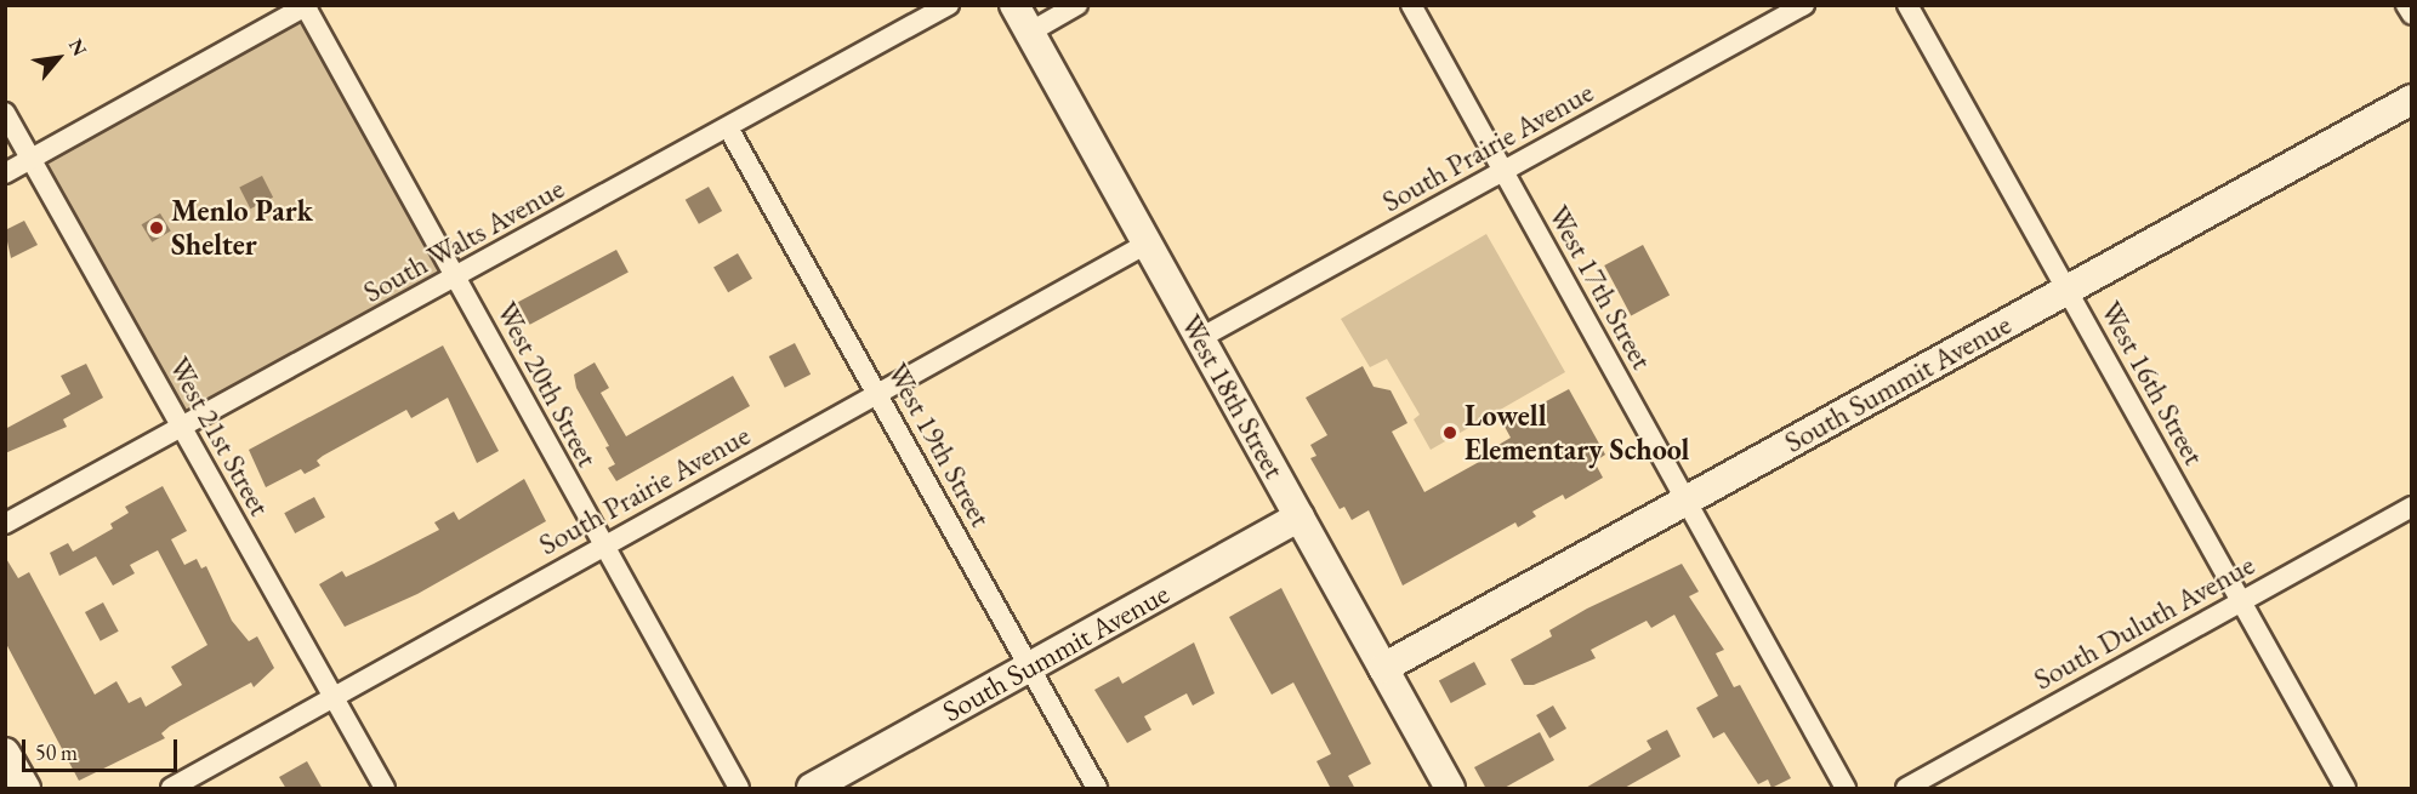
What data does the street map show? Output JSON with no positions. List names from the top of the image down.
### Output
{
  "streets": {
    "street": [
      "South Prairie Avenue",
      "South Walts Avenue",
      "West 17th Street",
      "South Summit Avenue",
      "West 16th Street",
      "West 20th Street",
      "West 18th Street",
      "West 21st Street",
      "West 19th Street",
      "South Duluth Avenue"
    ]
  },
  "crossings": [
    ["South Prairie Avenue", "West 17th Street"],
    ["South Prairie Avenue", "West 20th Street"],
    ["South Prairie Avenue", "West 18th Street"],
    ["South Prairie Avenue", "West 21st Street"],
    ["South Prairie Avenue", "West 19th Street"],
    ["South Walts Avenue", "West 20th Street"],
    ["South Walts Avenue", "West 21st Street"],
    ["South Walts Avenue", "West 19th Street"],
    ["West 17th Street", "South Summit Avenue"],
    ["South Summit Avenue", "West 16th Street"],
    ["South Summit Avenue", "West 18th Street"],
    ["South Summit Avenue", "West 19th Street"],
    ["West 16th Street", "South Duluth Avenue"]
  ],
  "places": ["Menlo Park Shelter", "Lowell Elementary School"],
  "scale_bar": "50 m",
  "north": "top right"
}
